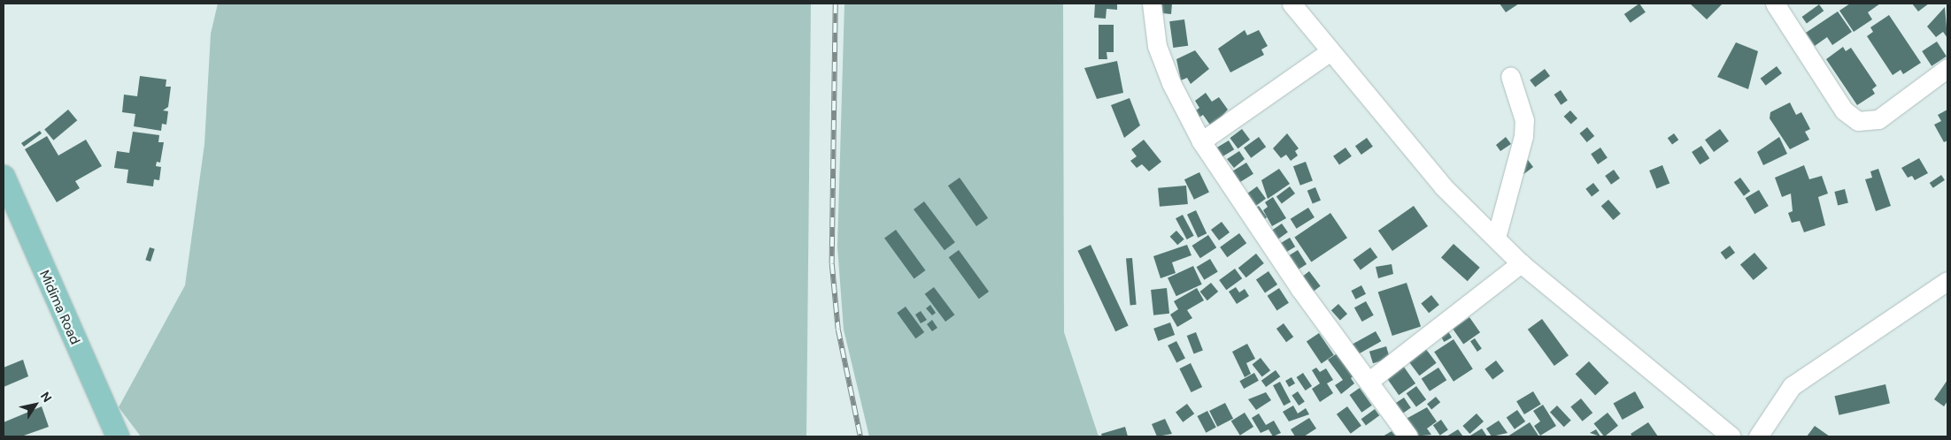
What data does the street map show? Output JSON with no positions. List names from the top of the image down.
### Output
{
  "streets": {
    "main road": ["Midima Road"]
  },
  "north": "top right"
}
